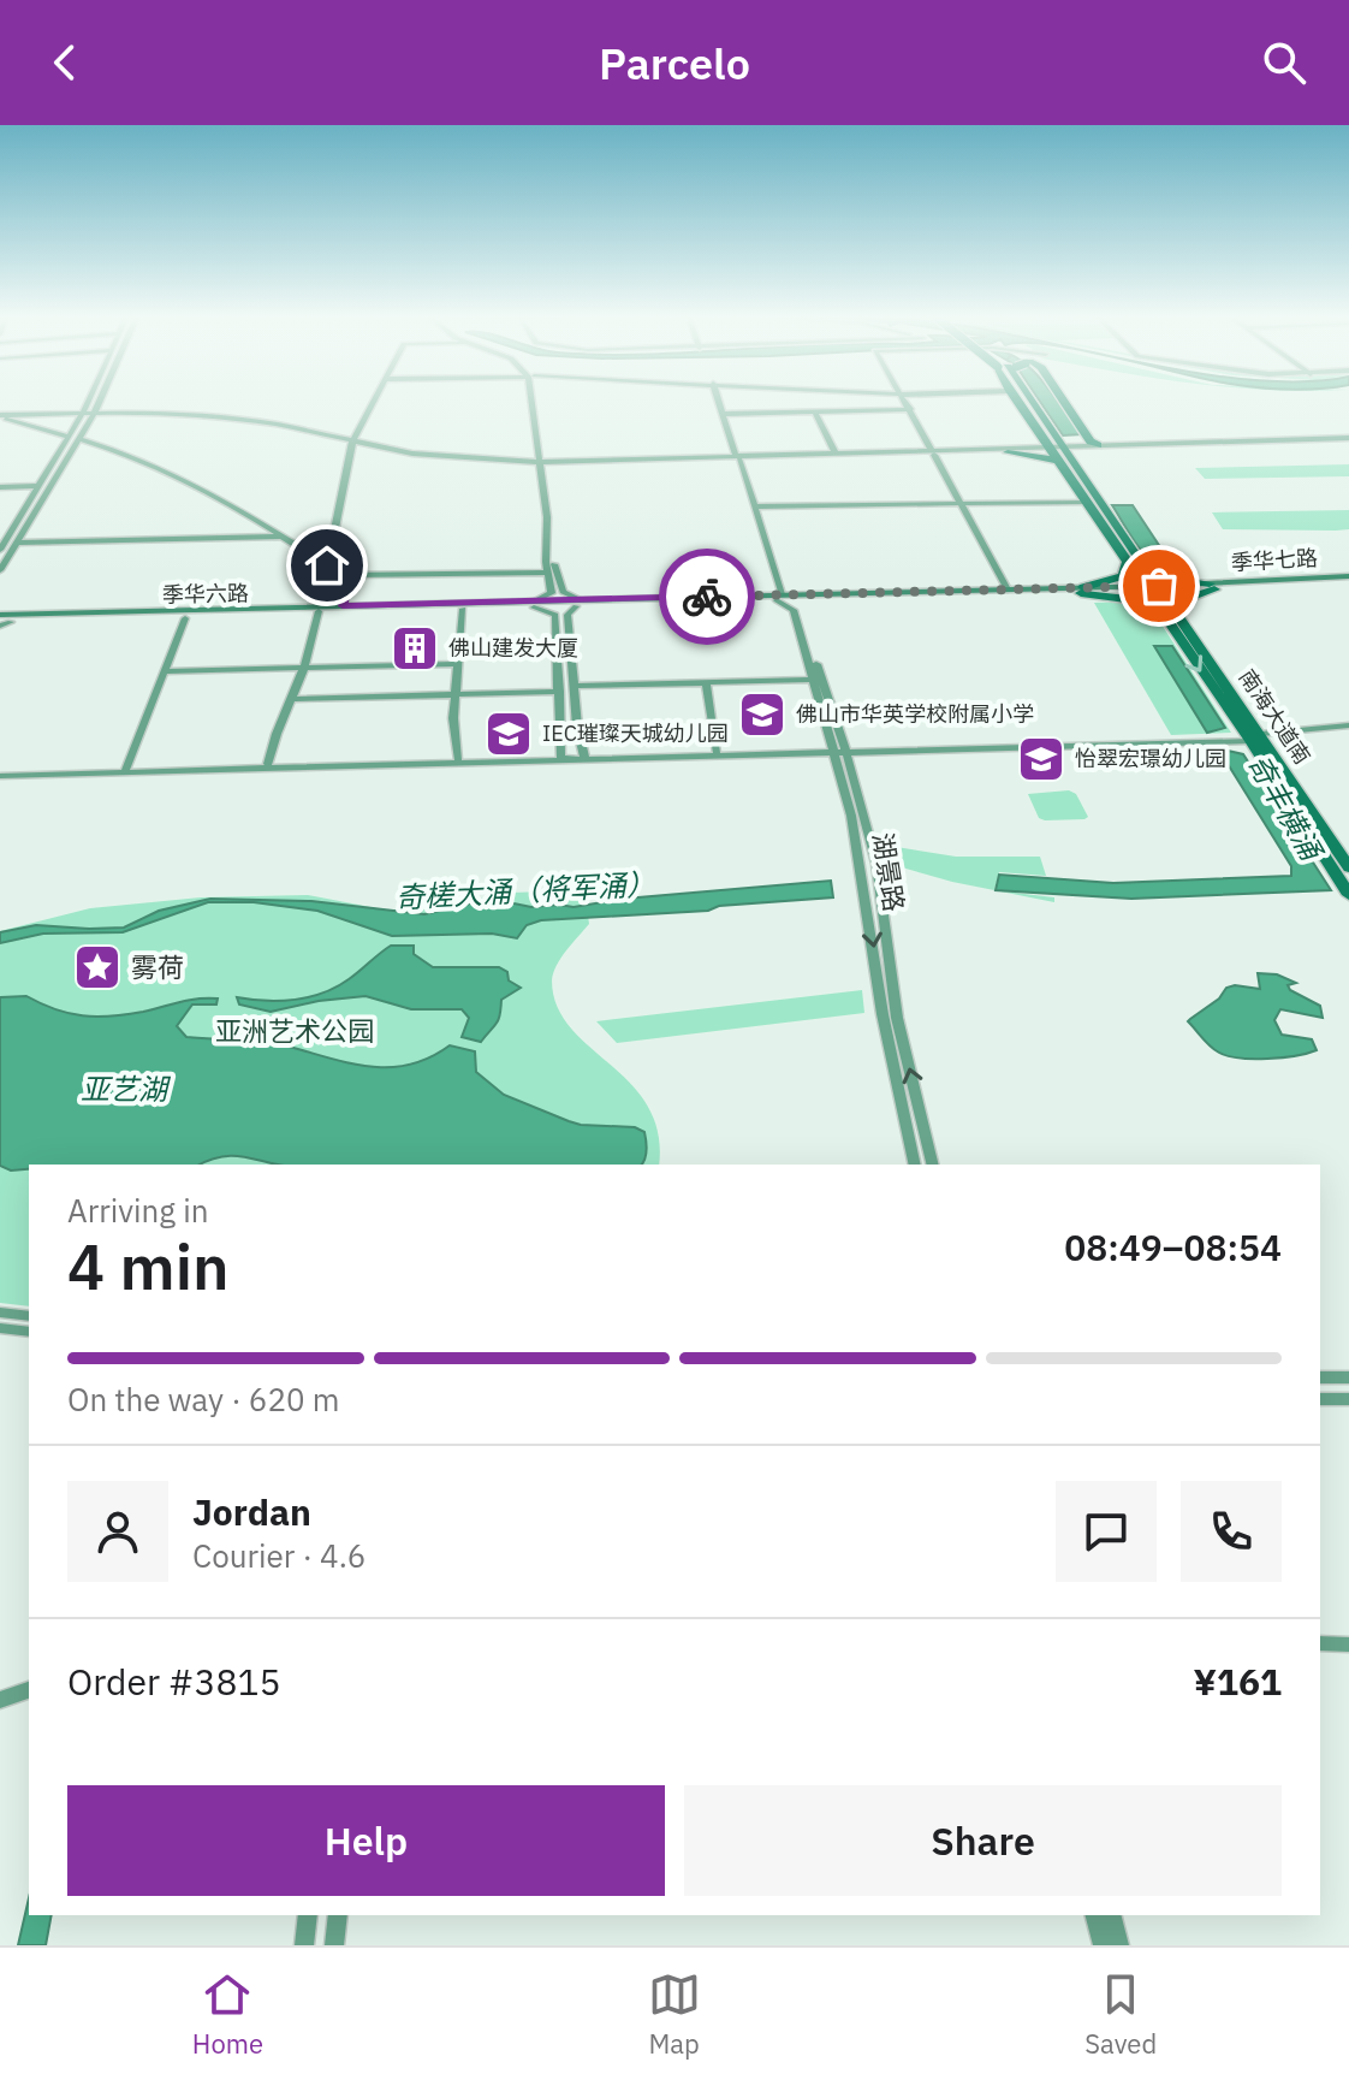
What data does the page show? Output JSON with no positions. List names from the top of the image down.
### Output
{
  "streets": {
    "highway": ["南海大道南"],
    "main road": ["季华七路", "季华六路"],
    "street": ["湖景路"]
  },
  "crossings": [
    ["季华七路", "季华六路"],
    ["季华七路", "南海大道南"],
    ["季华六路", "南海大道南"],
    ["季华六路", "湖景路"]
  ],
  "water": ["奇丰横涌", "奇槎大涌（将军涌）", "亚艺湖"],
  "parks": ["亚洲艺术公园"],
  "places": {
    "building": ["佛山建发大厦"],
    "school or university": ["佛山市华英学校附属小学", "IEC璀璨天城幼儿园", "怡翠宏璟幼儿园"],
    "place": ["雾荷"]
  },
  "page": {
    "header": "Parcelo",
    "heading": ["4 min", "Arriving in", "08:49–08:54"],
    "panel": [
      "Jordan",
      "Courier · 4.6",
      "Order #3815",
      "¥161"
    ],
    "bar": "On the way · 620 m",
    "buttons": ["Help", "Share"],
    "tabs": ["Home", "Map", "Saved"]
  }
}
